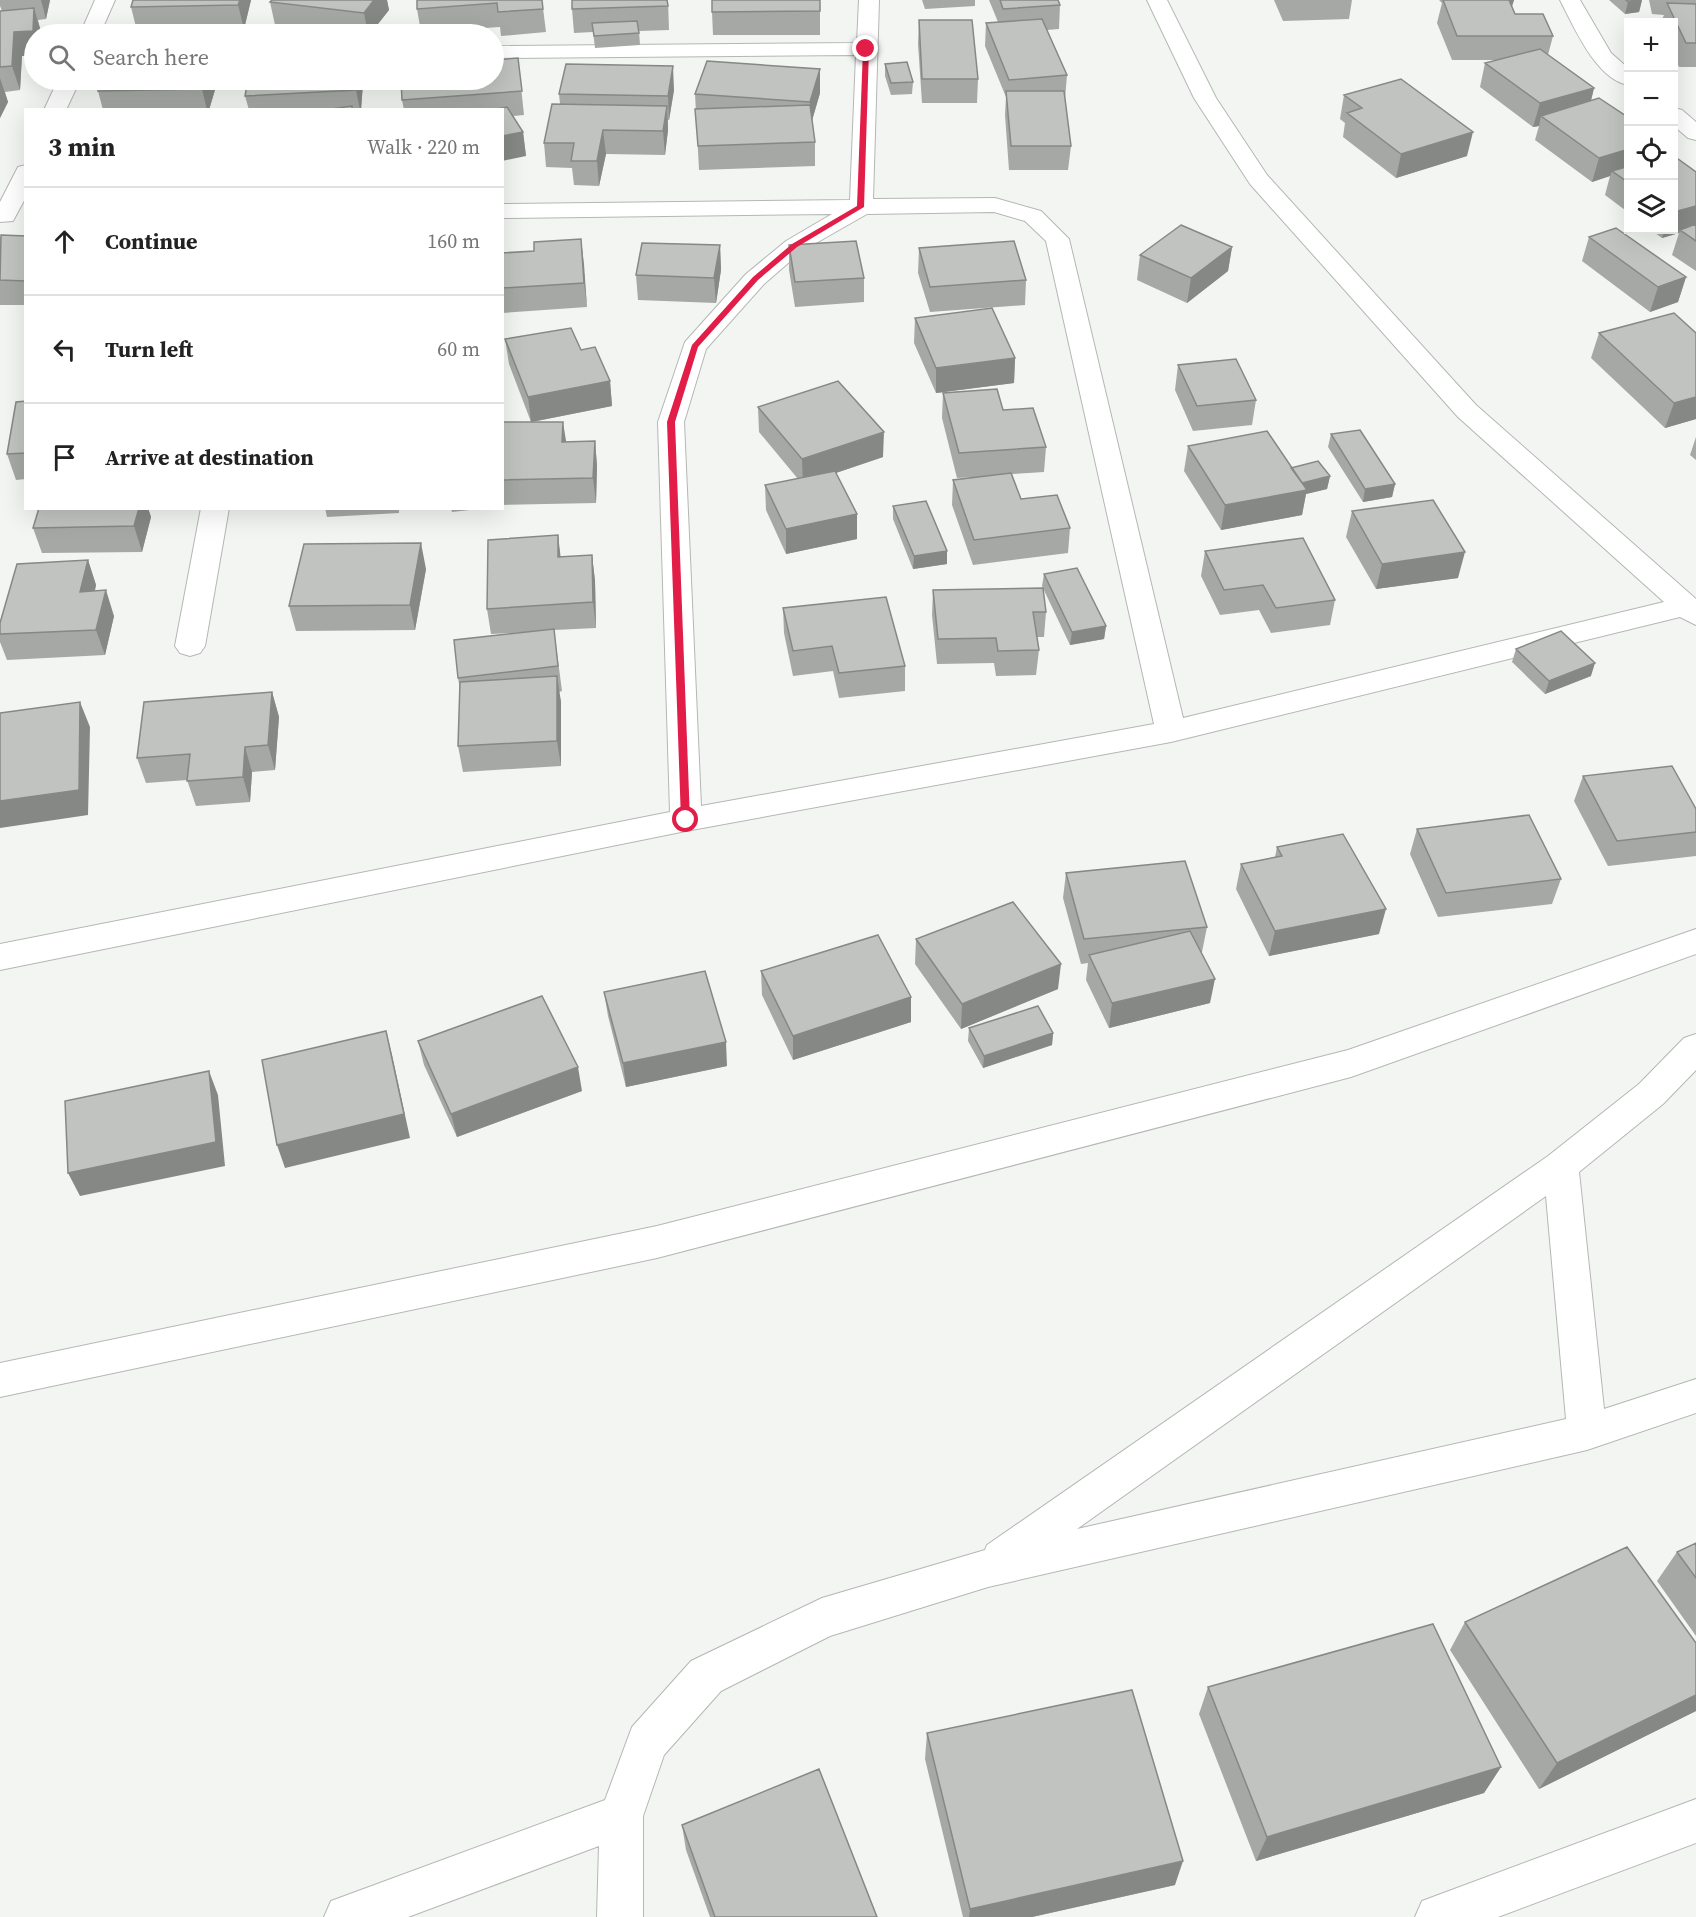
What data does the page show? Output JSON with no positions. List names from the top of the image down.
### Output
{
  "page": {
    "map_buttons": ["+", "−"],
    "search": "Search here",
    "heading": ["3 min", "Walk · 220 m"],
    "list": [
      ["Continue", "160 m"],
      ["Turn left", "60 m"],
      "Arrive at destination"
    ]
  }
}
